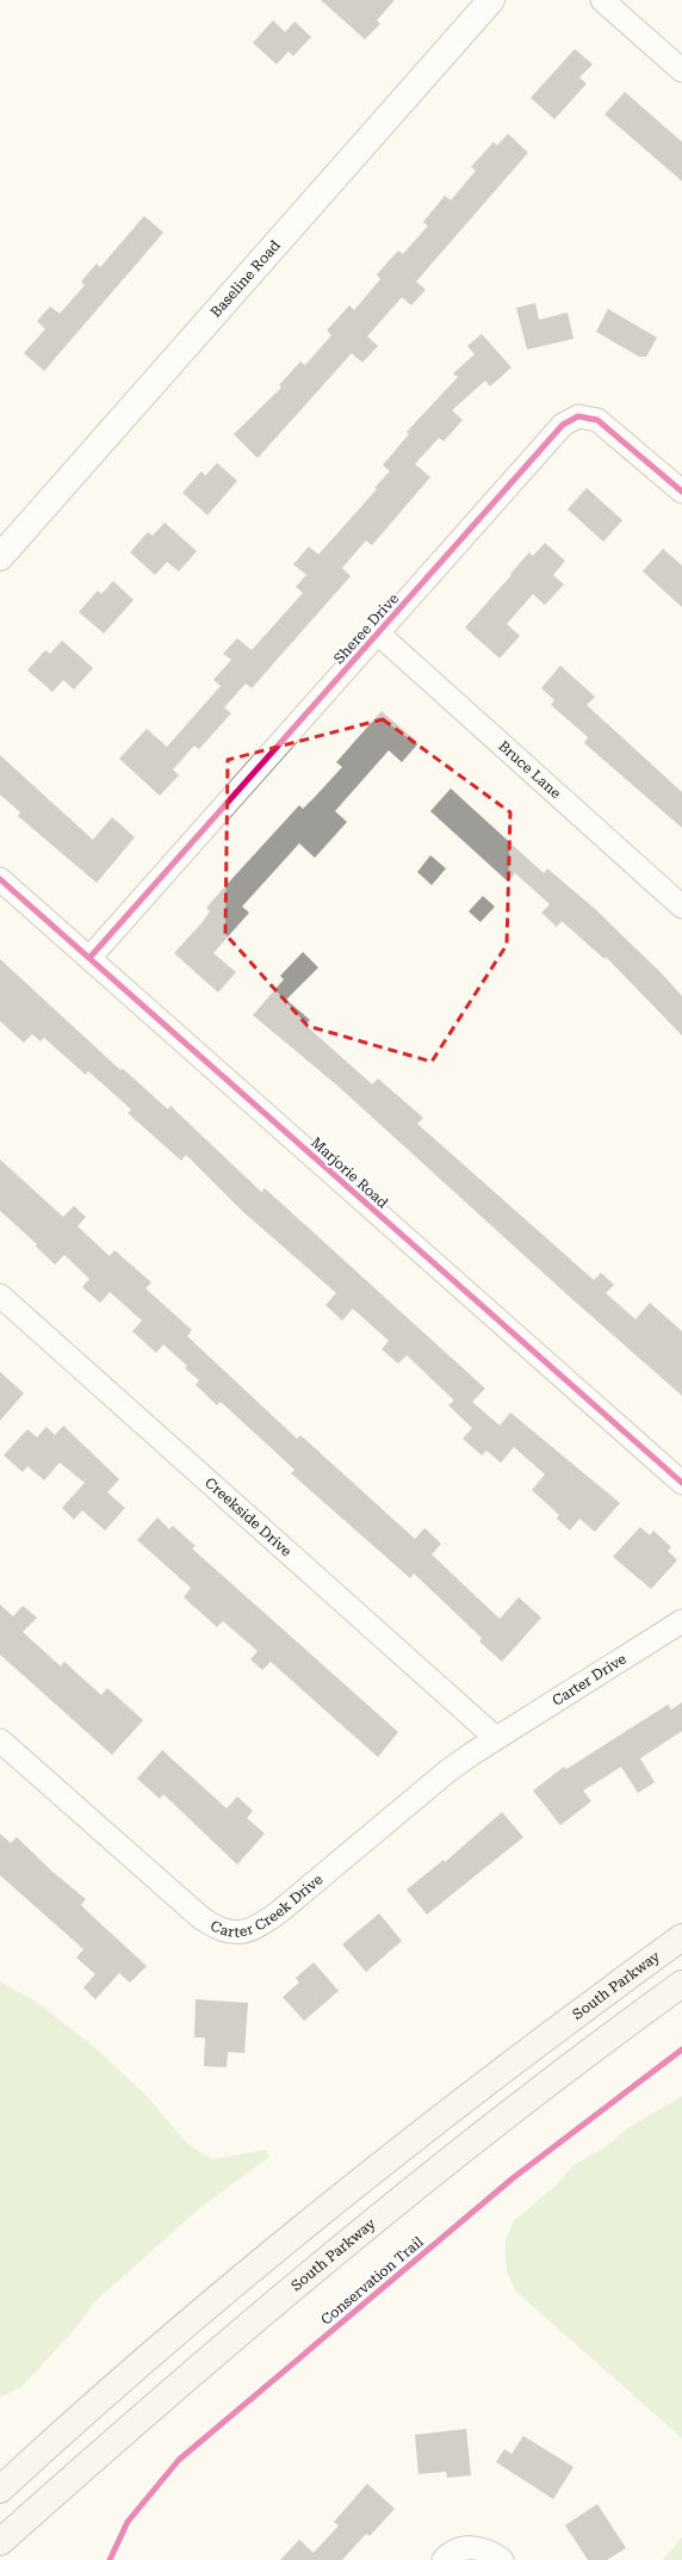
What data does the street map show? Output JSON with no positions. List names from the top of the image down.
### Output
{
  "streets": {
    "main road": ["South Parkway"],
    "street": [
      "Baseline Road",
      "Sheree Drive",
      "Bruce Lane",
      "Marjorie Road",
      "Creekside Drive",
      "Carter Drive",
      "Carter Creek Drive"
    ],
    "cycle path": ["Conservation Trail"]
  },
  "crossings": [
    ["Sheree Drive", "Bruce Lane"],
    ["Sheree Drive", "Marjorie Road"],
    ["Creekside Drive", "Carter Drive"],
    ["Creekside Drive", "Carter Creek Drive"],
    ["Carter Drive", "Carter Creek Drive"]
  ]
}
